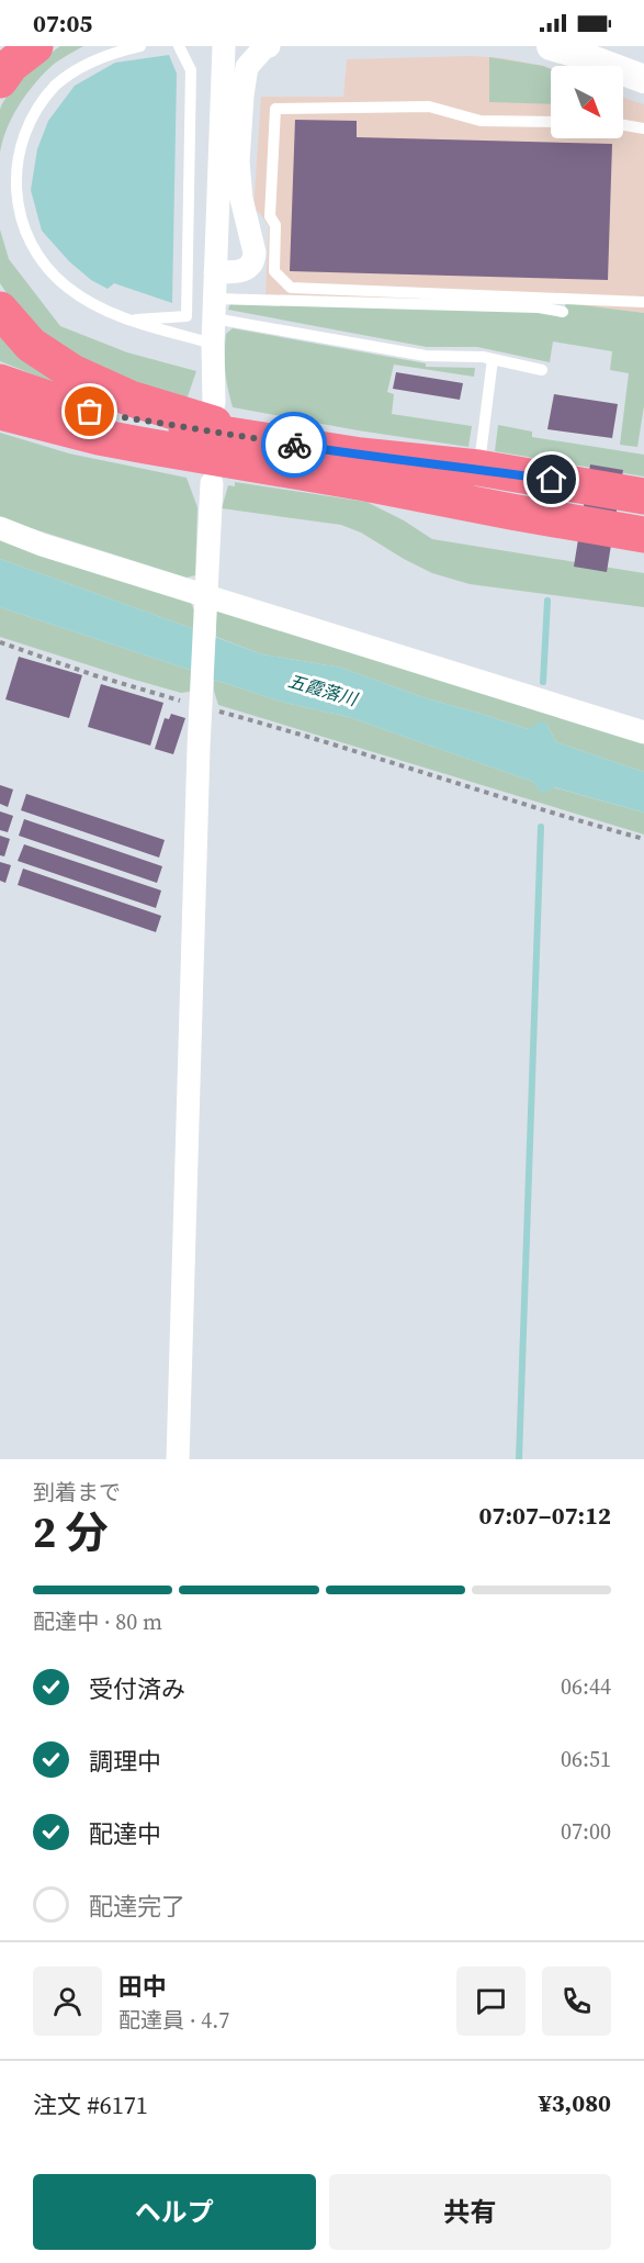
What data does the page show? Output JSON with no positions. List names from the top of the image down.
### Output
{
  "water": ["五霞落川"],
  "north": "bottom right",
  "page": {
    "status": "07:05",
    "heading": ["2 分", "到着まで", "07:07–07:12"],
    "panel": [
      "田中",
      "配達員 · 4.7",
      "注文 #6171",
      "¥3,080"
    ],
    "bar": "配達中 · 80 m",
    "list": [
      ["受付済み", "06:44"],
      ["調理中", "06:51"],
      ["配達中", "07:00"],
      "配達完了"
    ],
    "buttons": ["ヘルプ", "共有"]
  }
}
